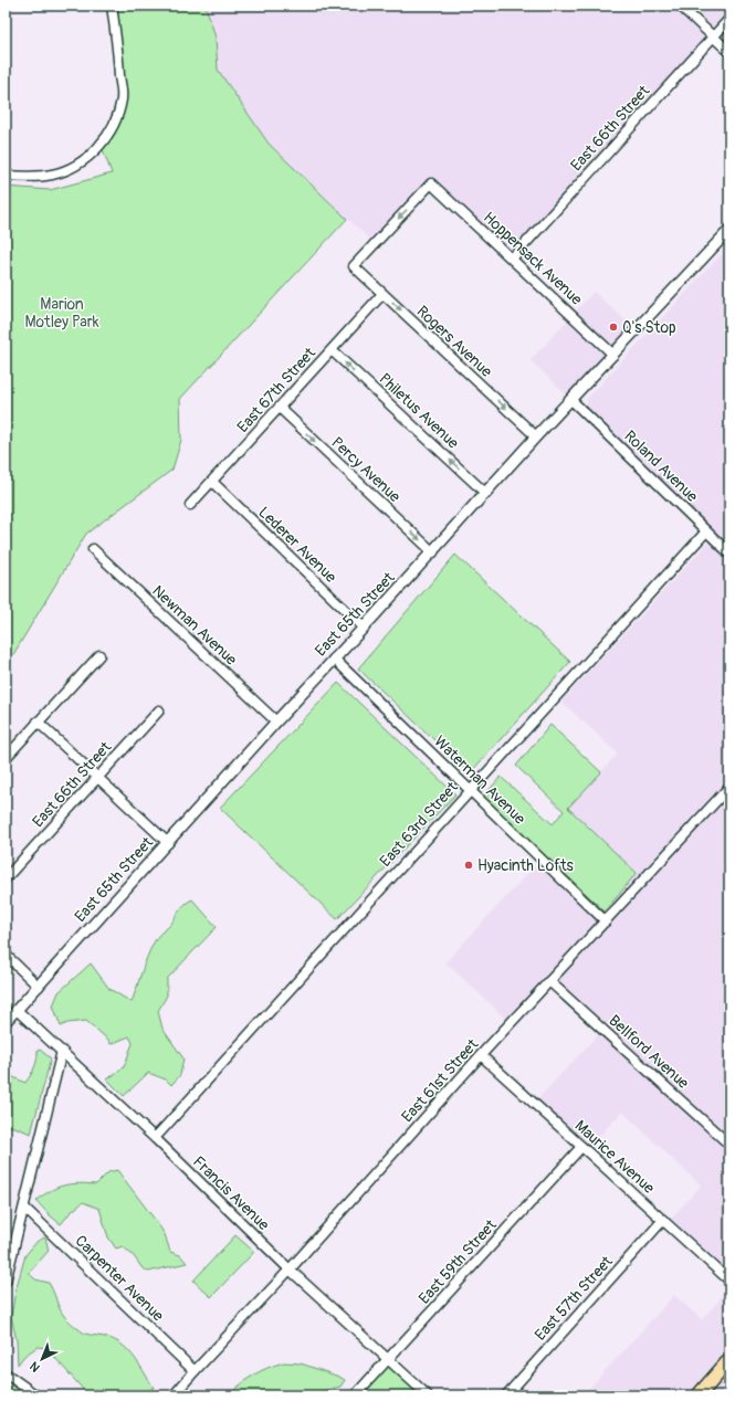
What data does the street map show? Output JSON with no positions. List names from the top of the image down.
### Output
{
  "streets": {
    "street": [
      "East 66th Street",
      "Hoppensack Avenue",
      "Rogers Avenue",
      "East 67th Street",
      "Philetus Avenue",
      "Roland Avenue",
      "Percy Avenue",
      "Lederer Avenue",
      "East 65th Street",
      "Newman Avenue",
      "Waterman Avenue",
      "East 63rd Street",
      "Bellford Avenue",
      "East 61st Street",
      "Maurice Avenue",
      "Francis Avenue",
      "East 59th Street",
      "Carpenter Avenue",
      "East 57th Street"
    ]
  },
  "crossings": [
    ["East 66th Street", "Hoppensack Avenue"],
    ["Hoppensack Avenue", "Rogers Avenue"],
    ["Hoppensack Avenue", "East 65th Street"],
    ["Rogers Avenue", "East 67th Street"],
    ["Rogers Avenue", "East 65th Street"],
    ["East 67th Street", "Philetus Avenue"],
    ["East 67th Street", "Percy Avenue"],
    ["East 67th Street", "Lederer Avenue"],
    ["Philetus Avenue", "East 65th Street"],
    ["Roland Avenue", "East 65th Street"],
    ["Roland Avenue", "East 63rd Street"],
    ["Percy Avenue", "East 65th Street"],
    ["Lederer Avenue", "East 65th Street"],
    ["East 65th Street", "Newman Avenue"],
    ["East 65th Street", "Waterman Avenue"],
    ["East 65th Street", "Francis Avenue"],
    ["Waterman Avenue", "East 63rd Street"],
    ["Waterman Avenue", "East 61st Street"],
    ["East 63rd Street", "Francis Avenue"],
    ["Bellford Avenue", "East 61st Street"],
    ["East 61st Street", "Maurice Avenue"],
    ["East 61st Street", "Francis Avenue"],
    ["East 61st Street", "Carpenter Avenue"],
    ["Maurice Avenue", "East 59th Street"],
    ["Maurice Avenue", "East 57th Street"],
    ["Francis Avenue", "East 59th Street"]
  ],
  "one_way": ["Rogers Avenue", "Philetus Avenue", "Percy Avenue"],
  "parks": ["Marion Motley Park"],
  "places": ["Q's Stop", "Hyacinth Lofts"],
  "north": "bottom left"
}
